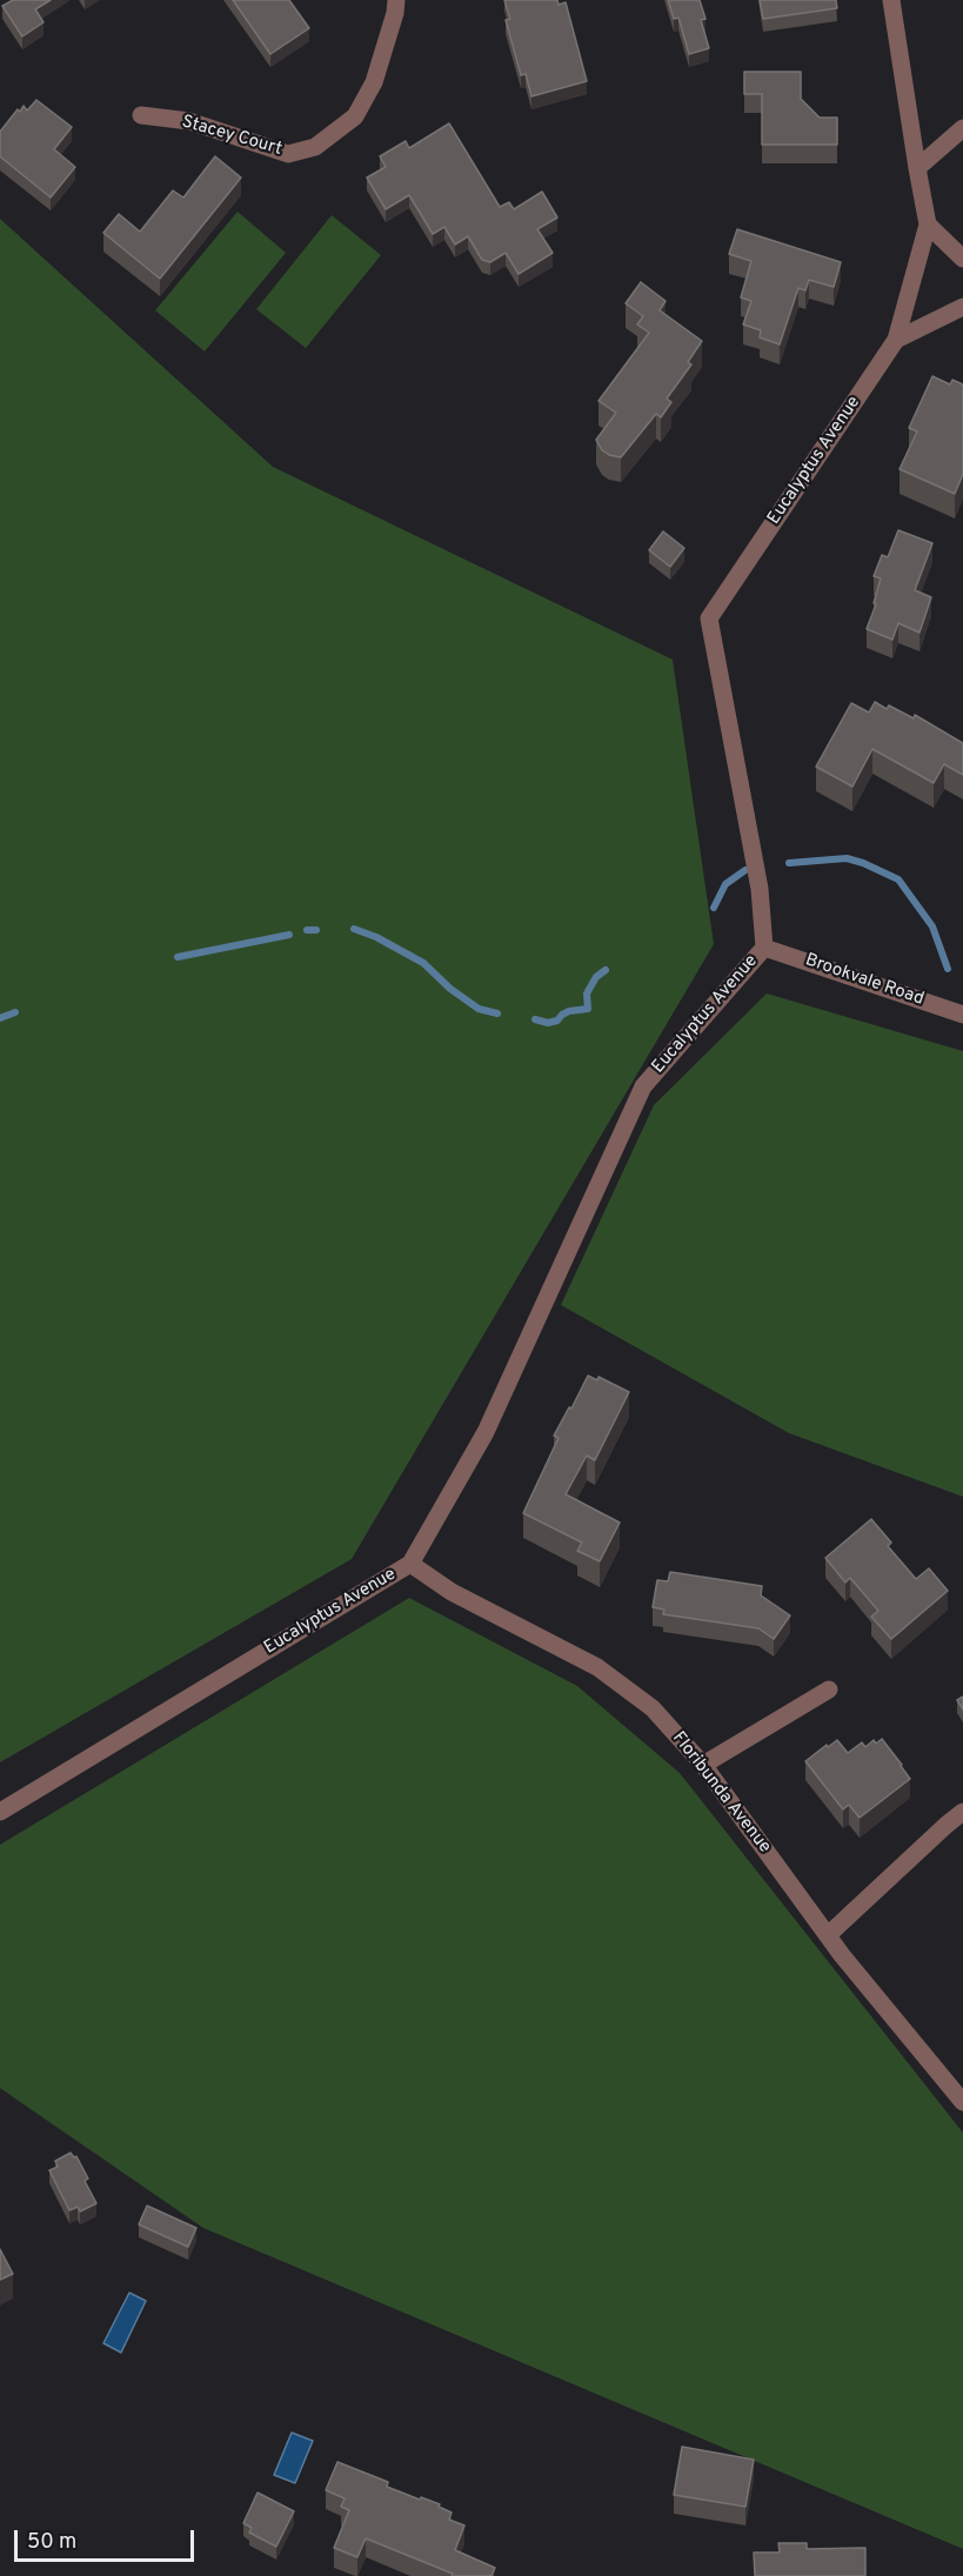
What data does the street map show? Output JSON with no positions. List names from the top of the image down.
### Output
{
  "streets": {
    "street": [
      "Stacey Court",
      "Eucalyptus Avenue",
      "Brookvale Road",
      "Floribunda Avenue"
    ]
  },
  "crossings": [
    ["Eucalyptus Avenue", "Brookvale Road"],
    ["Eucalyptus Avenue", "Floribunda Avenue"]
  ],
  "scale_bar": "50 m"
}
